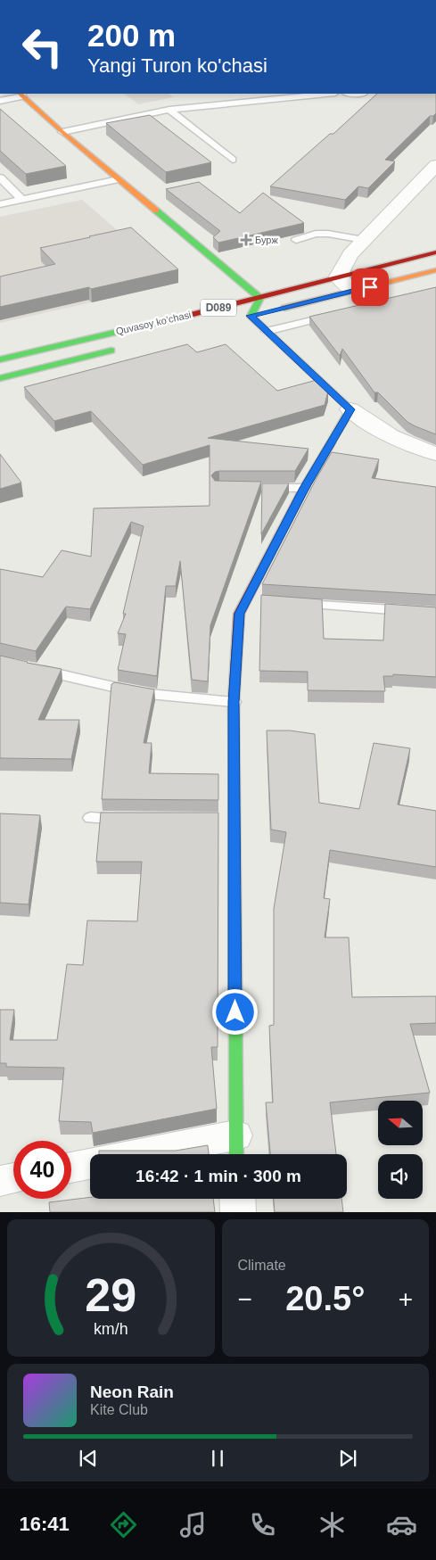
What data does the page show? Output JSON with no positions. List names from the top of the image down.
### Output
{
  "streets": {
    "street": ["D089", "Quvasoy koʻchasi"]
  },
  "places": {
    "health": ["Бурж"]
  },
  "north": "left",
  "page": {
    "turn": ["200 m", "Yangi Turon ko'chasi"],
    "limit": "40",
    "trip": "16:42 · 1 min · 300 m",
    "tile": "Climate",
    "heat": ["−", "20.5°", "+"],
    "song": ["Neon Rain", "Kite Club"],
    "tabs": "16:41",
    "gauge": ["29", "km/h"]
  }
}
